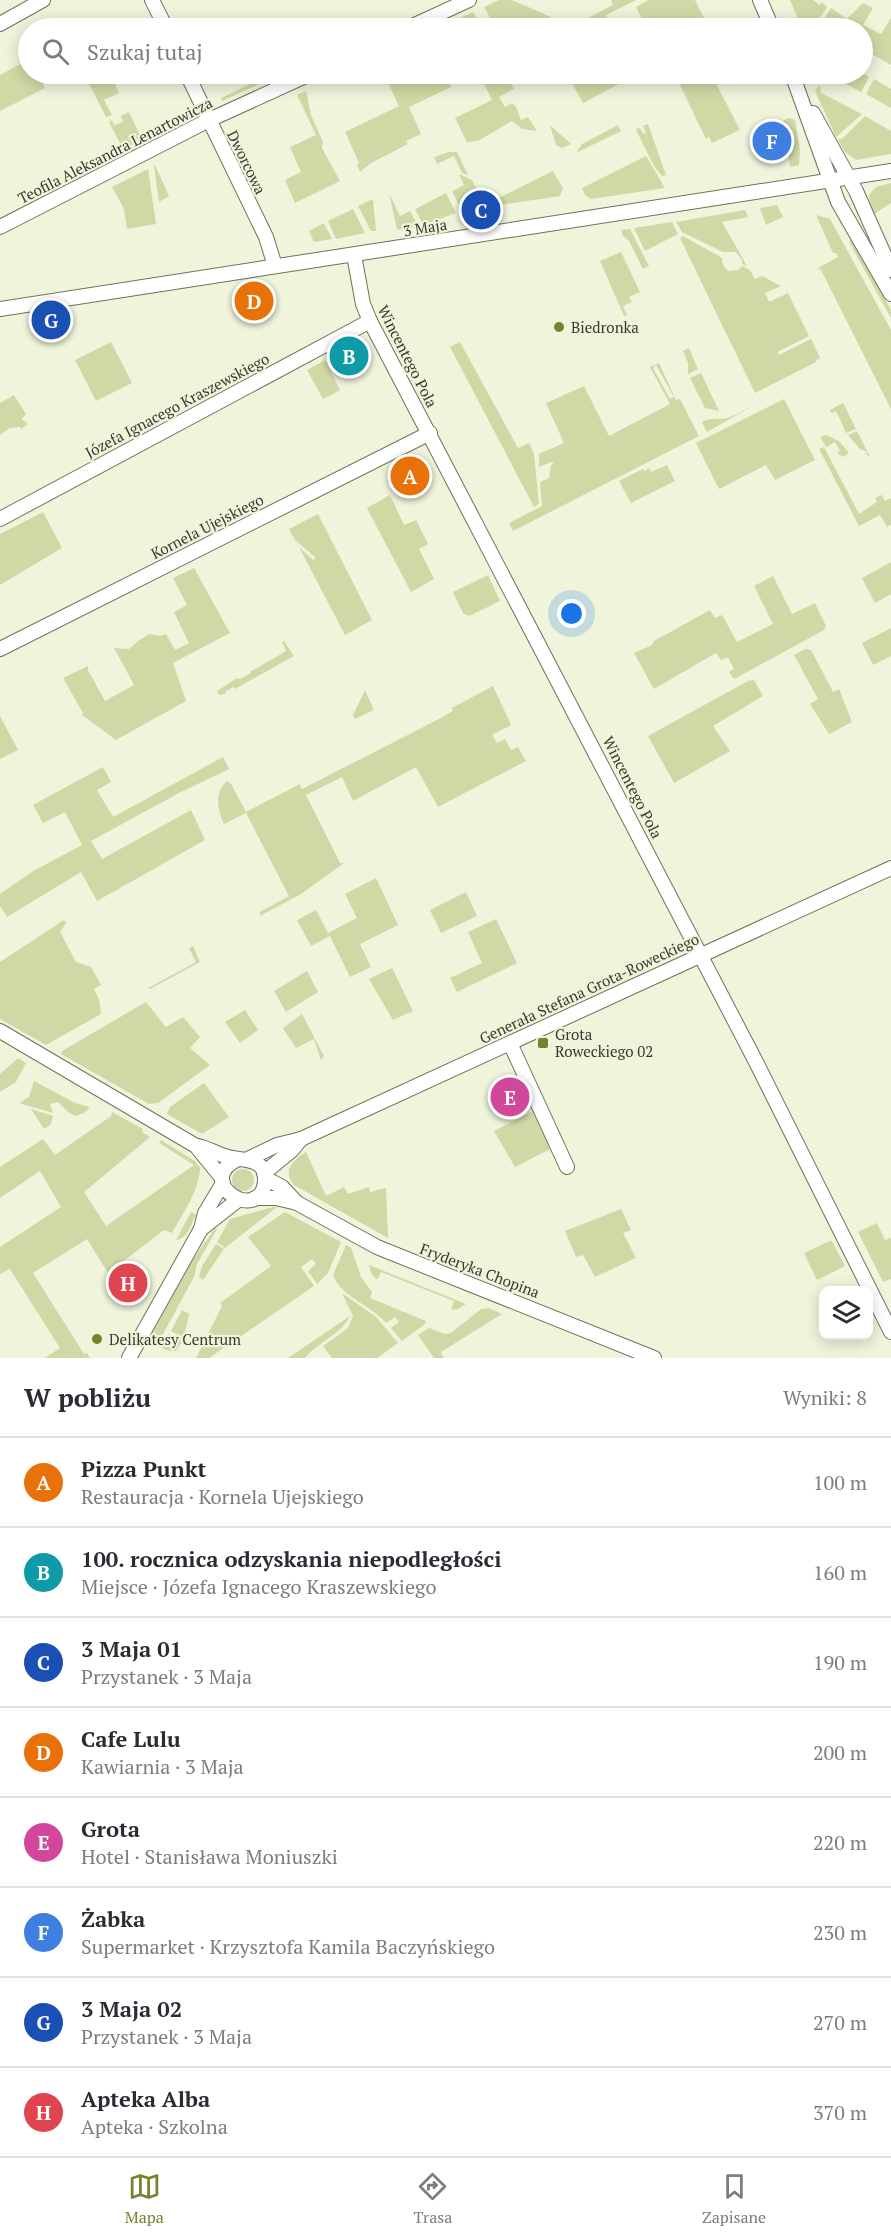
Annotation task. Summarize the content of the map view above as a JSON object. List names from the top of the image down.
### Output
{
  "streets": {
    "street": [
      "Teofila Aleksandra Lenartowicza",
      "Dworcowa",
      "3 Maja",
      "Wincentego Pola",
      "Józefa Ignacego Kraszewskiego",
      "Kornela Ujejskiego",
      "Generała Stefana Grota-Roweckiego",
      "Fryderyka Chopina"
    ]
  },
  "crossings": [
    ["Teofila Aleksandra Lenartowicza", "Dworcowa"],
    ["Dworcowa", "3 Maja"],
    ["3 Maja", "Wincentego Pola"],
    ["Wincentego Pola", "Józefa Ignacego Kraszewskiego"],
    ["Wincentego Pola", "Kornela Ujejskiego"],
    ["Wincentego Pola", "Generała Stefana Grota-Roweckiego"]
  ],
  "places": {
    "other": ["Biedronka", "Delikatesy Centrum"],
    "transit": ["Grota Roweckiego 02"]
  },
  "page": {
    "search": "Szukaj tutaj",
    "pins": [
      "F",
      "C",
      "D",
      "G",
      "B",
      "A",
      "E",
      "H"
    ],
    "heading": ["W pobliżu", "Wyniki: 8"],
    "list": [
      {
        "mark": "A",
        "name": "Pizza Punkt",
        "note": "Restauracja · Kornela Ujejskiego",
        "value": "100 m"
      },
      {
        "mark": "B",
        "name": "100. rocznica odzyskania niepodległości",
        "note": "Miejsce · Józefa Ignacego Kraszewskiego",
        "value": "160 m"
      },
      {
        "mark": "C",
        "name": "3 Maja 01",
        "note": "Przystanek · 3 Maja",
        "value": "190 m"
      },
      {
        "mark": "D",
        "name": "Cafe Lulu",
        "note": "Kawiarnia · 3 Maja",
        "value": "200 m"
      },
      {
        "mark": "E",
        "name": "Grota",
        "note": "Hotel · Stanisława Moniuszki",
        "value": "220 m"
      },
      {
        "mark": "F",
        "name": "Żabka",
        "note": "Supermarket · Krzysztofa Kamila Baczyńskiego",
        "value": "230 m"
      },
      {
        "mark": "G",
        "name": "3 Maja 02",
        "note": "Przystanek · 3 Maja",
        "value": "270 m"
      },
      {
        "mark": "H",
        "name": "Apteka Alba",
        "note": "Apteka · Szkolna",
        "value": "370 m"
      }
    ],
    "nav": ["Mapa", "Trasa", "Zapisane"]
  }
}
